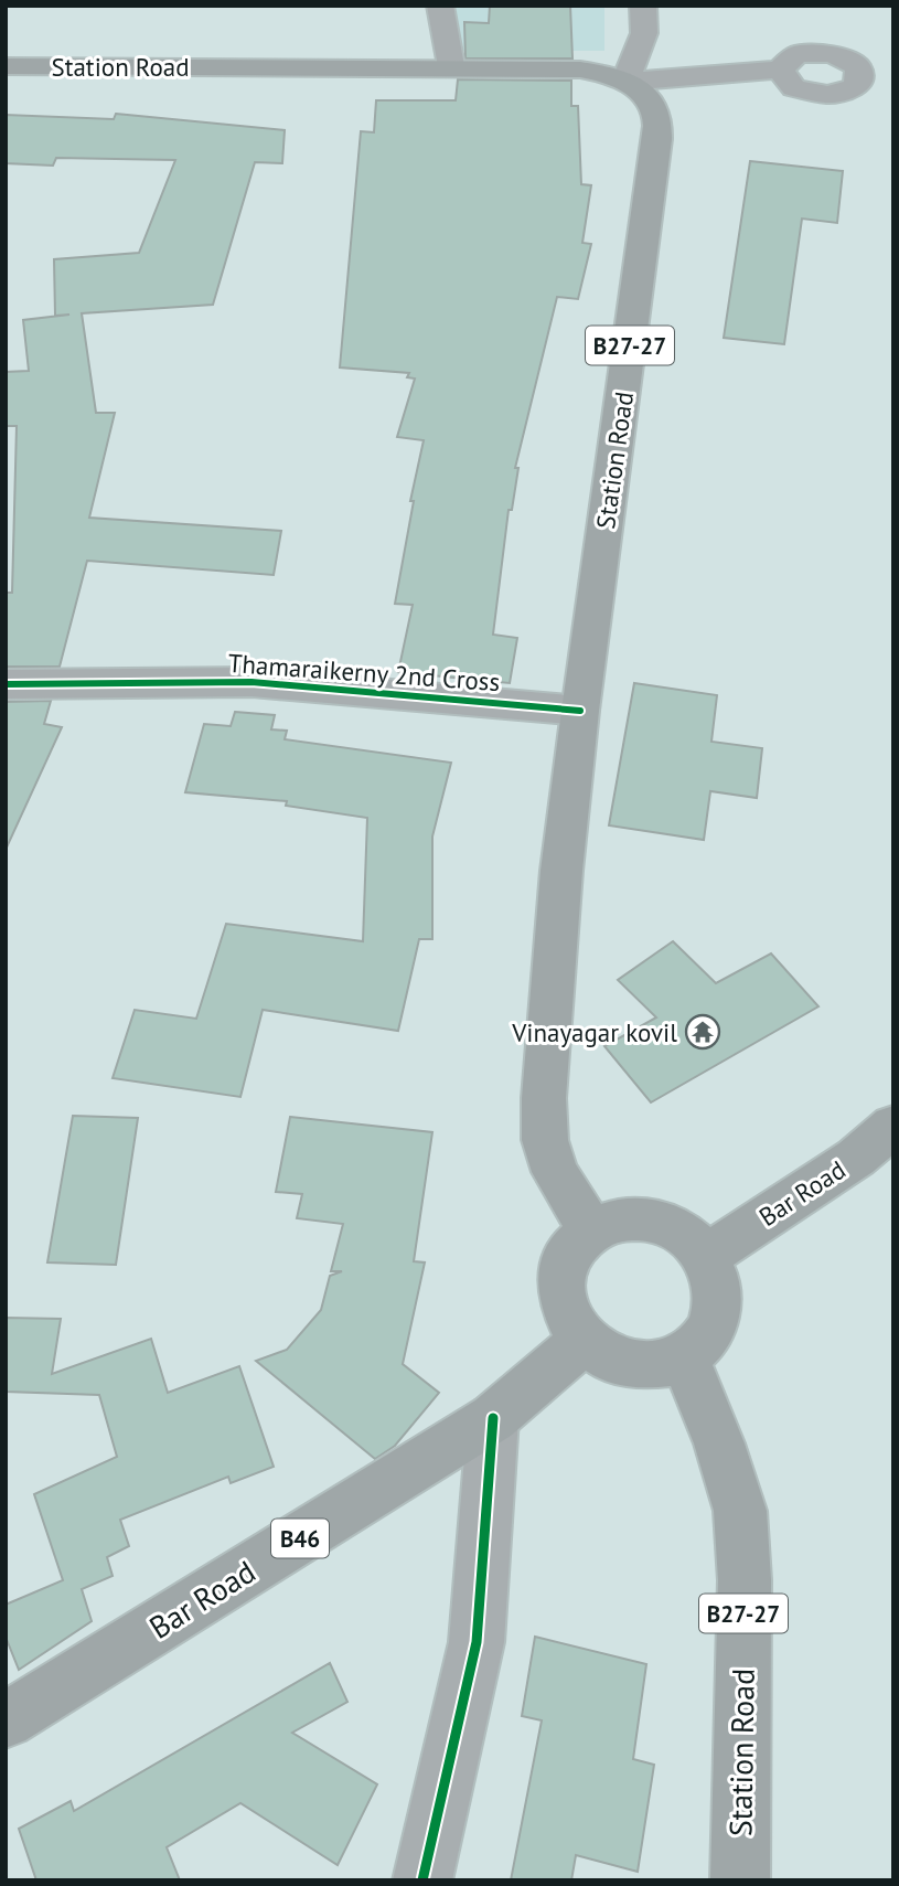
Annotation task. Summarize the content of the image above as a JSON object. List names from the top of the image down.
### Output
{
  "streets": {
    "main road": [
      "Station Road",
      "B27-27",
      "Bar Road",
      "B46"
    ],
    "street": ["Thamaraikerny 2nd Cross"]
  },
  "crossings": [
    ["Station Road", "Thamaraikerny 2nd Cross"],
    ["Station Road", "Bar Road"]
  ],
  "places": {
    "temple": ["Vinayagar kovil"]
  }
}
